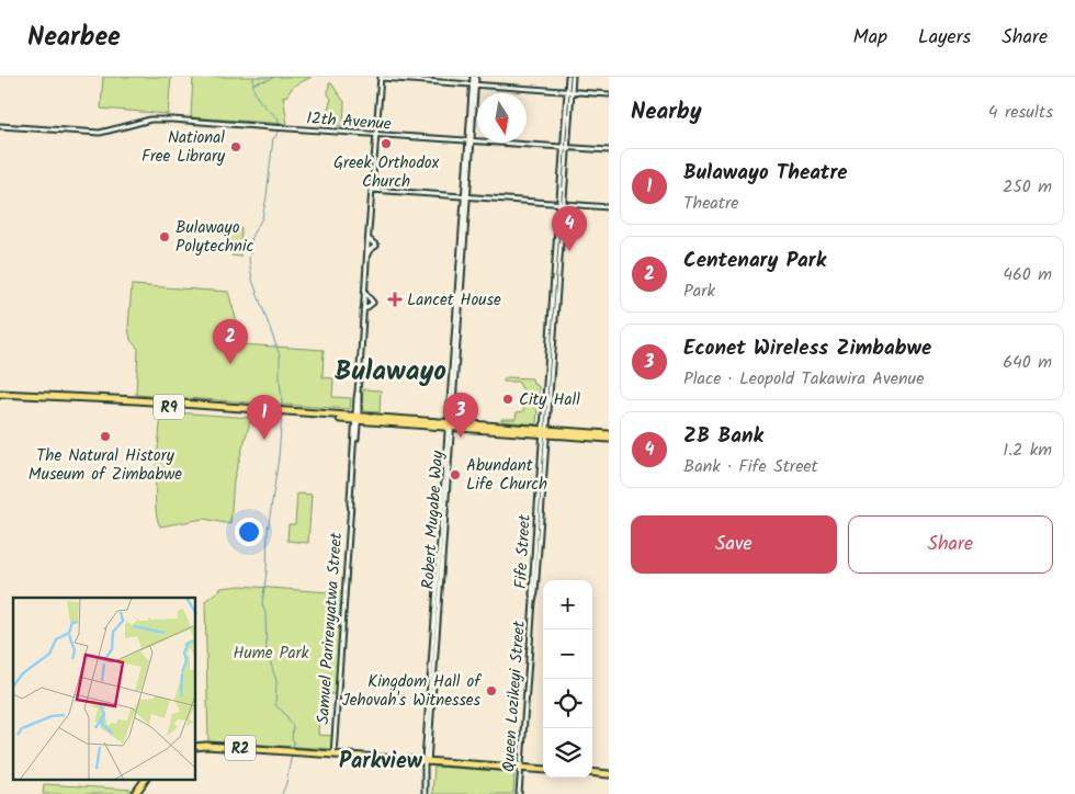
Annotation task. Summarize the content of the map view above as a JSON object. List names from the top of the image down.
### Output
{
  "streets": {
    "highway": ["R9", "R2"],
    "street": [
      "12th Avenue",
      "Robert Mugabe Way",
      "Fife Street",
      "Samuel Parirenyatwa Street",
      "Queen Lozikeyi Street"
    ]
  },
  "crossings": [
    ["12th Avenue", "Robert Mugabe Way"],
    ["12th Avenue", "Fife Street"],
    ["12th Avenue", "Samuel Parirenyatwa Street"],
    ["R9", "Robert Mugabe Way"],
    ["R9", "Fife Street"],
    ["R9", "Samuel Parirenyatwa Street"],
    ["Robert Mugabe Way", "R2"],
    ["Fife Street", "Queen Lozikeyi Street"],
    ["Samuel Parirenyatwa Street", "R2"],
    ["Queen Lozikeyi Street", "R2"]
  ],
  "districts": ["Bulawayo", "Parkview"],
  "parks": ["Hume Park"],
  "places": {
    "other": [
      "Greek Orthodox Church",
      "National Free Library",
      "Bulawayo Polytechnic",
      "City Hall",
      "The Natural History Museum of Zimbabwe",
      "Abundant Life Church",
      "Kingdom Hall of Jehovah's Witnesses"
    ],
    "health": ["Lancet House"]
  },
  "north": "bottom",
  "page": {
    "header": "Nearbee",
    "nav": ["Map", "Layers", "Share"],
    "heading": ["Nearby", "4 results"],
    "list": [
      {
        "mark": "1",
        "name": "Bulawayo Theatre",
        "note": "Theatre",
        "value": "250 m"
      },
      {
        "mark": "2",
        "name": "Centenary Park",
        "note": "Park",
        "value": "460 m"
      },
      {
        "mark": "3",
        "name": "Econet Wireless Zimbabwe",
        "note": "Place · Leopold Takawira Avenue",
        "value": "640 m"
      },
      {
        "mark": "4",
        "name": "ZB Bank",
        "note": "Bank · Fife Street",
        "value": "1.2 km"
      }
    ],
    "pins": [
      "4",
      "2",
      "3",
      "1"
    ],
    "buttons": ["Save", "Share"],
    "map_buttons": ["+", "−"]
  }
}
